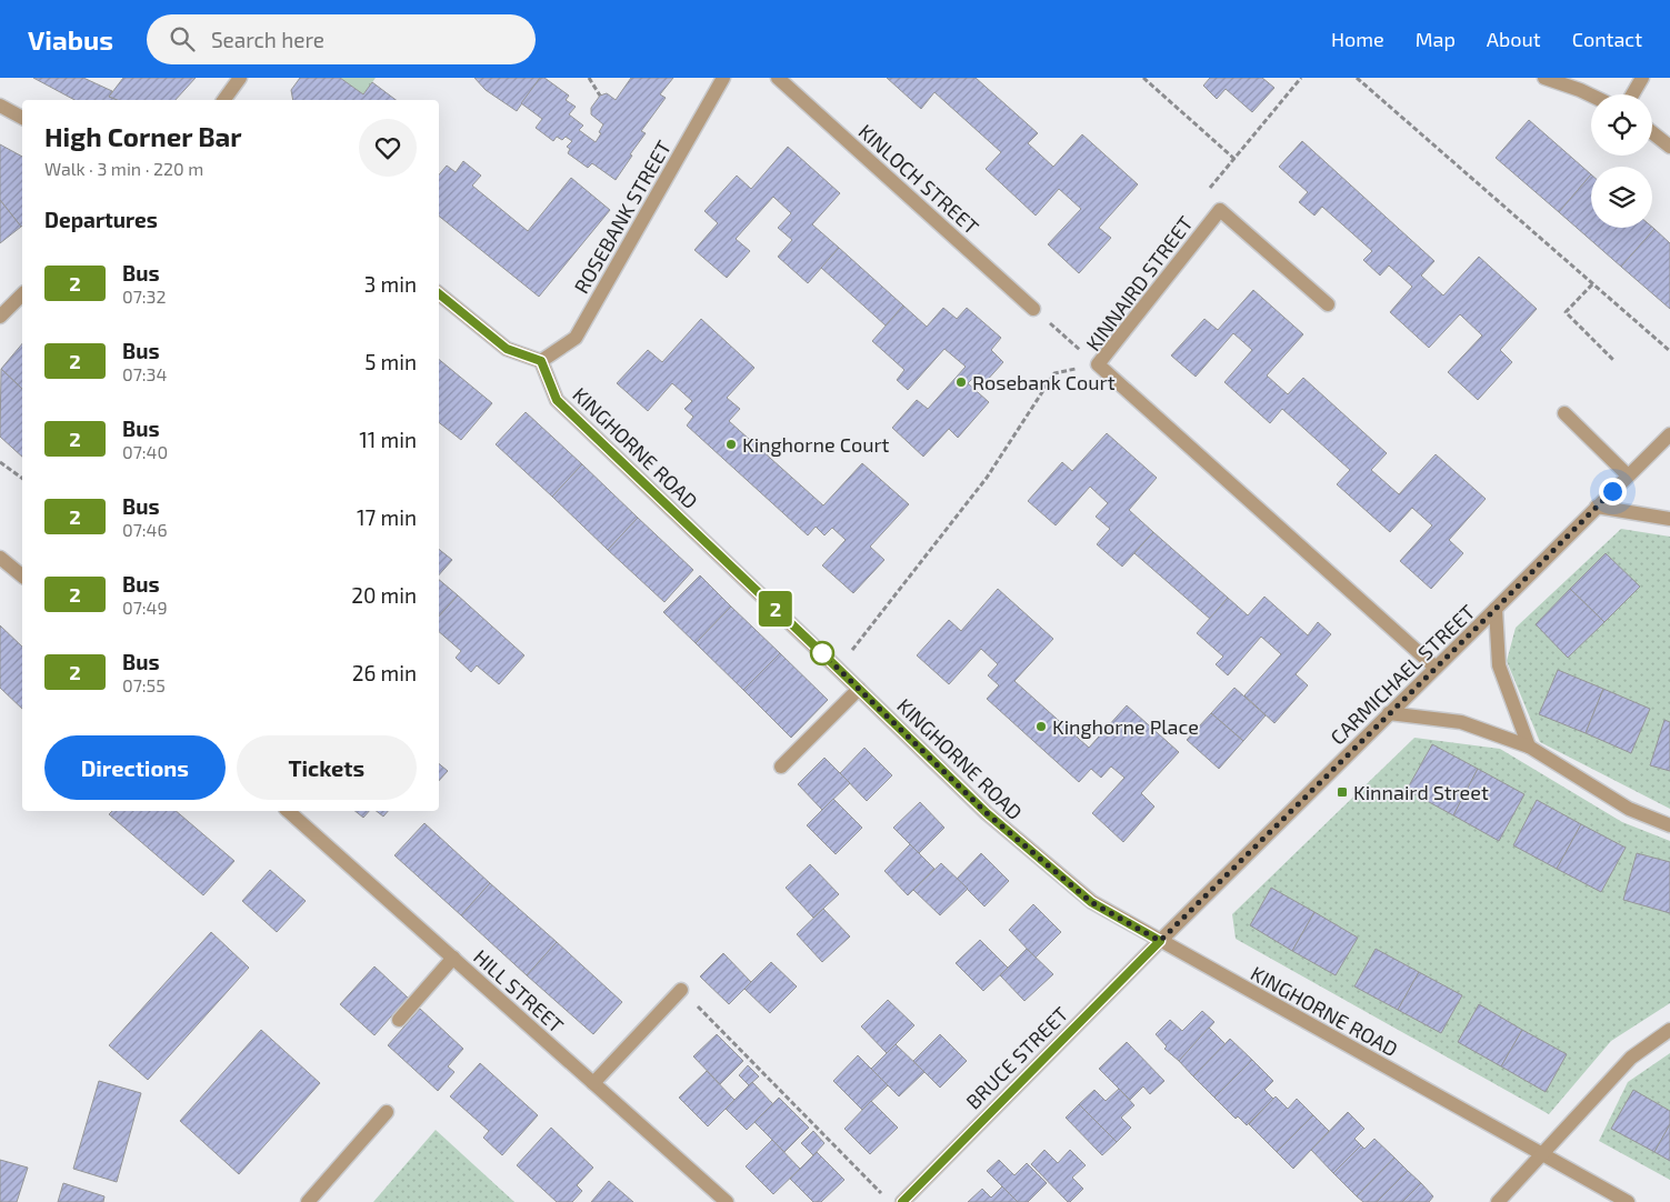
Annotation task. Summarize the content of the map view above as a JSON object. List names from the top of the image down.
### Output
{
  "streets": {
    "street": [
      "KINLOCH STREET",
      "ROSEBANK STREET",
      "KINNAIRD STREET",
      "KINGHORNE ROAD",
      "CARMICHAEL STREET",
      "HILL STREET",
      "BRUCE STREET"
    ]
  },
  "crossings": [
    ["ROSEBANK STREET", "KINGHORNE ROAD"],
    ["KINNAIRD STREET", "CARMICHAEL STREET"],
    ["KINGHORNE ROAD", "CARMICHAEL STREET"],
    ["KINGHORNE ROAD", "BRUCE STREET"],
    ["CARMICHAEL STREET", "BRUCE STREET"]
  ],
  "places": {
    "other": ["Rosebank Court", "Kinghorne Court", "Kinghorne Place"],
    "transit": ["Kinnaird Street"]
  },
  "lines": ["bus line 2"],
  "page": {
    "header": "Viabus",
    "search": "Search here",
    "nav": [
      "Home",
      "Map",
      "About",
      "Contact"
    ],
    "on_map": "2",
    "heading": [
      ["High Corner Bar", "Walk · 3 min · 220 m"],
      "Departures"
    ],
    "list": [
      {
        "mark": "2",
        "name": "Bus",
        "note": "07:32",
        "value": "3 min"
      },
      {
        "mark": "2",
        "name": "Bus",
        "note": "07:34",
        "value": "5 min"
      },
      {
        "mark": "2",
        "name": "Bus",
        "note": "07:40",
        "value": "11 min"
      },
      {
        "mark": "2",
        "name": "Bus",
        "note": "07:46",
        "value": "17 min"
      },
      {
        "mark": "2",
        "name": "Bus",
        "note": "07:49",
        "value": "20 min"
      },
      {
        "mark": "2",
        "name": "Bus",
        "note": "07:55",
        "value": "26 min"
      }
    ],
    "buttons": ["Directions", "Tickets"]
  }
}
